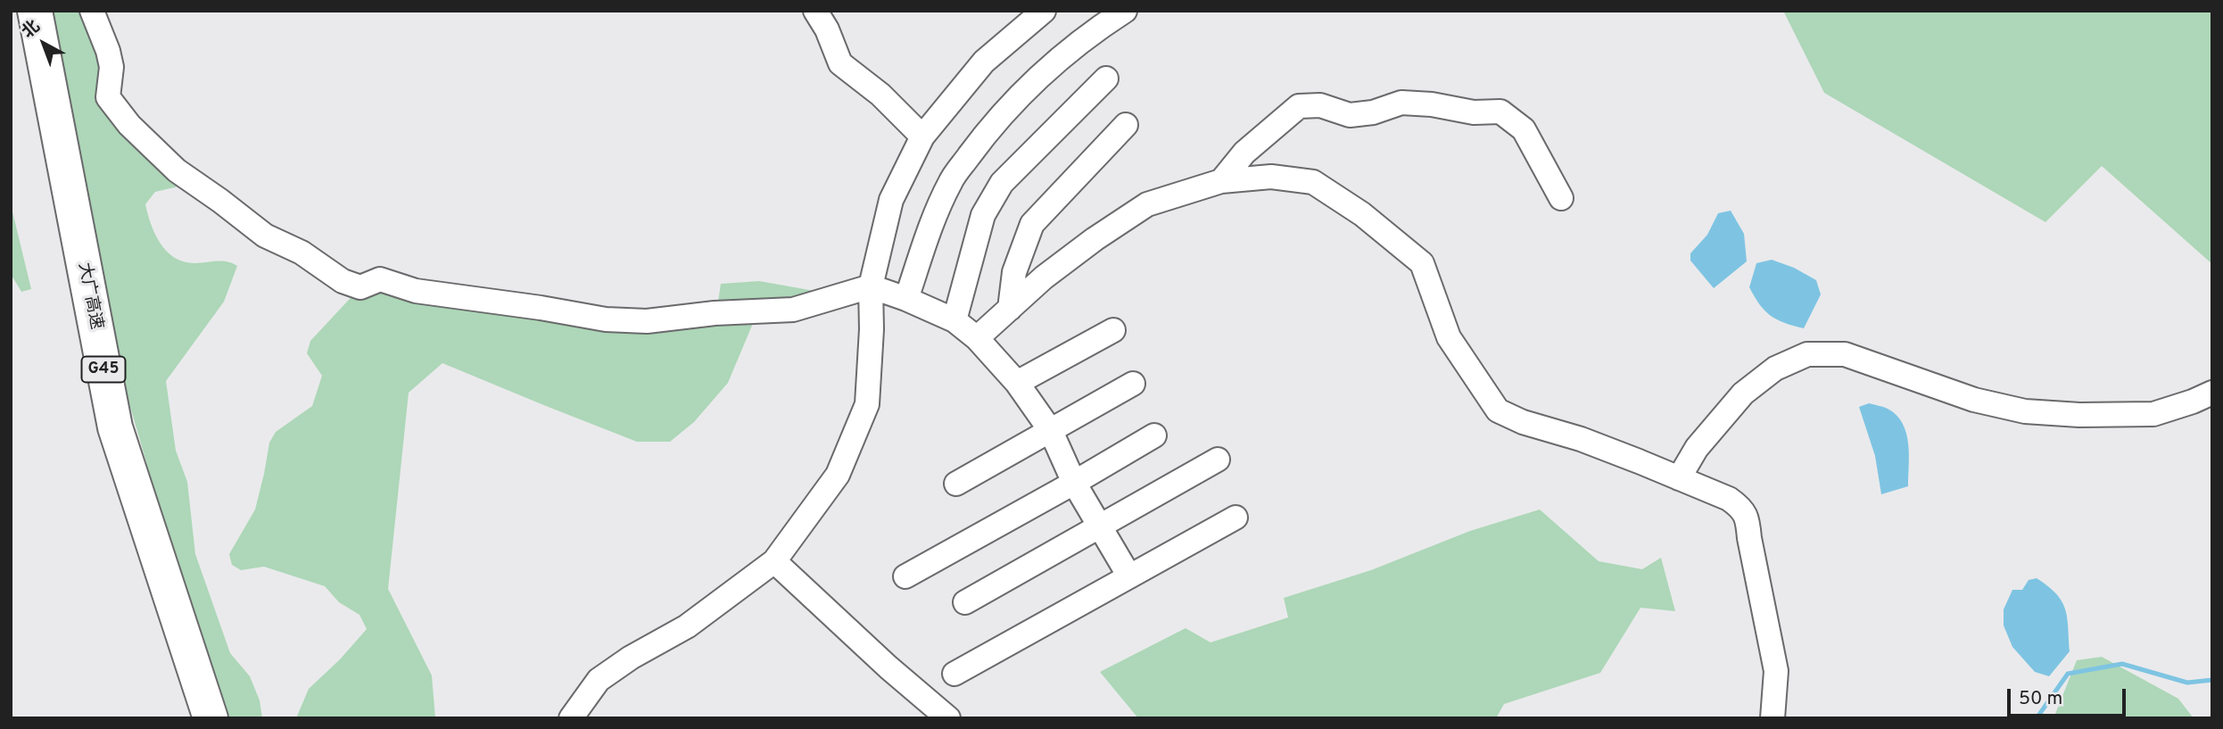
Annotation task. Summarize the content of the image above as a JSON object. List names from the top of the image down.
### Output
{
  "streets": {
    "highway": ["大广高速", "G45"]
  },
  "scale_bar": "50 m",
  "north": "top left"
}
